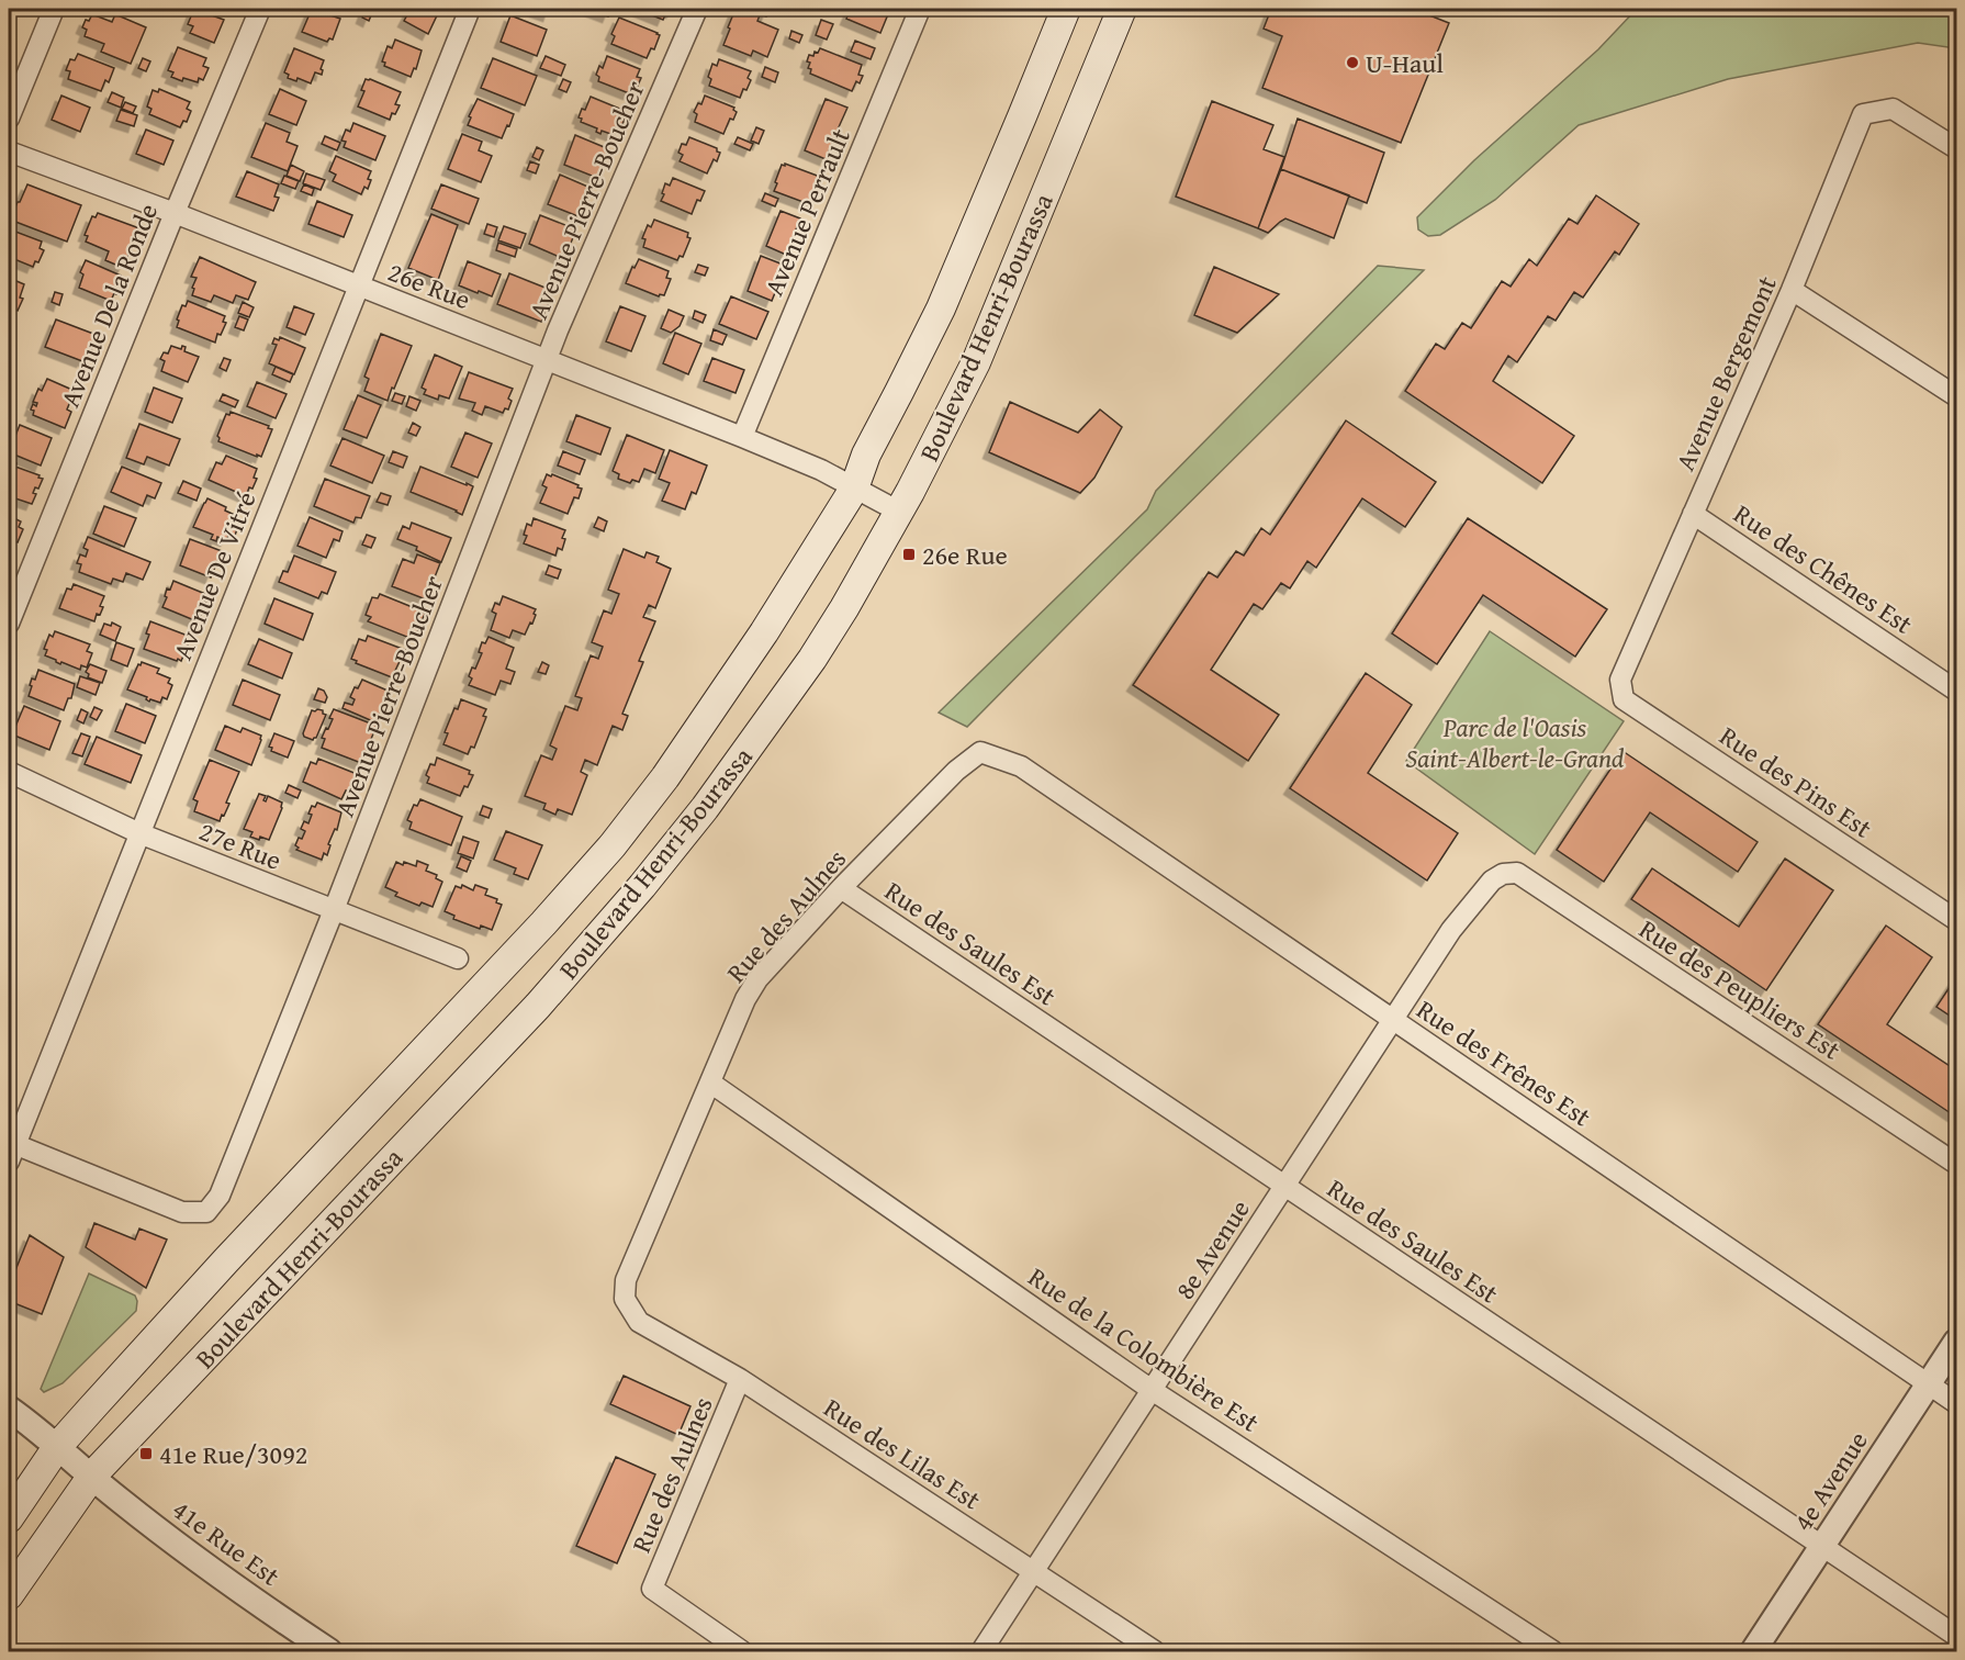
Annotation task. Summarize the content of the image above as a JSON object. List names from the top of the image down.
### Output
{
  "streets": {
    "main road": ["Boulevard Henri-Bourassa"],
    "street": [
      "Avenue Pierre-Boucher",
      "Avenue Perrault",
      "26e Rue",
      "Avenue De la Ronde",
      "Avenue Bergemont",
      "Rue des Chênes Est",
      "Avenue De Vitré",
      "Rue des Pins Est",
      "27e Rue",
      "Rue des Aulnes",
      "Rue des Saules Est",
      "Rue des Peupliers Est",
      "Rue des Frênes Est",
      "8e Avenue",
      "Rue de la Colombière Est",
      "Rue des Lilas Est",
      "4e Avenue",
      "41e Rue Est"
    ]
  },
  "crossings": [
    ["Avenue Pierre-Boucher", "26e Rue"],
    ["Avenue Pierre-Boucher", "Avenue De Vitré"],
    ["Avenue Pierre-Boucher", "27e Rue"],
    ["Avenue Perrault", "26e Rue"],
    ["26e Rue", "Avenue De la Ronde"],
    ["26e Rue", "Boulevard Henri-Bourassa"],
    ["26e Rue", "Avenue De Vitré"],
    ["Boulevard Henri-Bourassa", "41e Rue Est"],
    ["Avenue Bergemont", "Rue des Chênes Est"],
    ["Avenue Bergemont", "Rue des Pins Est"],
    ["Avenue De Vitré", "27e Rue"],
    ["Rue des Aulnes", "Rue des Saules Est"],
    ["Rue des Aulnes", "Rue des Frênes Est"],
    ["Rue des Aulnes", "Rue de la Colombière Est"],
    ["Rue des Aulnes", "Rue des Lilas Est"],
    ["Rue des Saules Est", "8e Avenue"],
    ["Rue des Saules Est", "4e Avenue"],
    ["Rue des Peupliers Est", "8e Avenue"],
    ["Rue des Frênes Est", "8e Avenue"],
    ["Rue des Frênes Est", "4e Avenue"],
    ["8e Avenue", "Rue de la Colombière Est"],
    ["8e Avenue", "Rue des Lilas Est"]
  ],
  "parks": ["Parc de l'Oasis Saint-Albert-le-Grand"],
  "places": {
    "other": ["U-Haul"],
    "transit": ["26e Rue", "41e Rue/3092"]
  }
}
